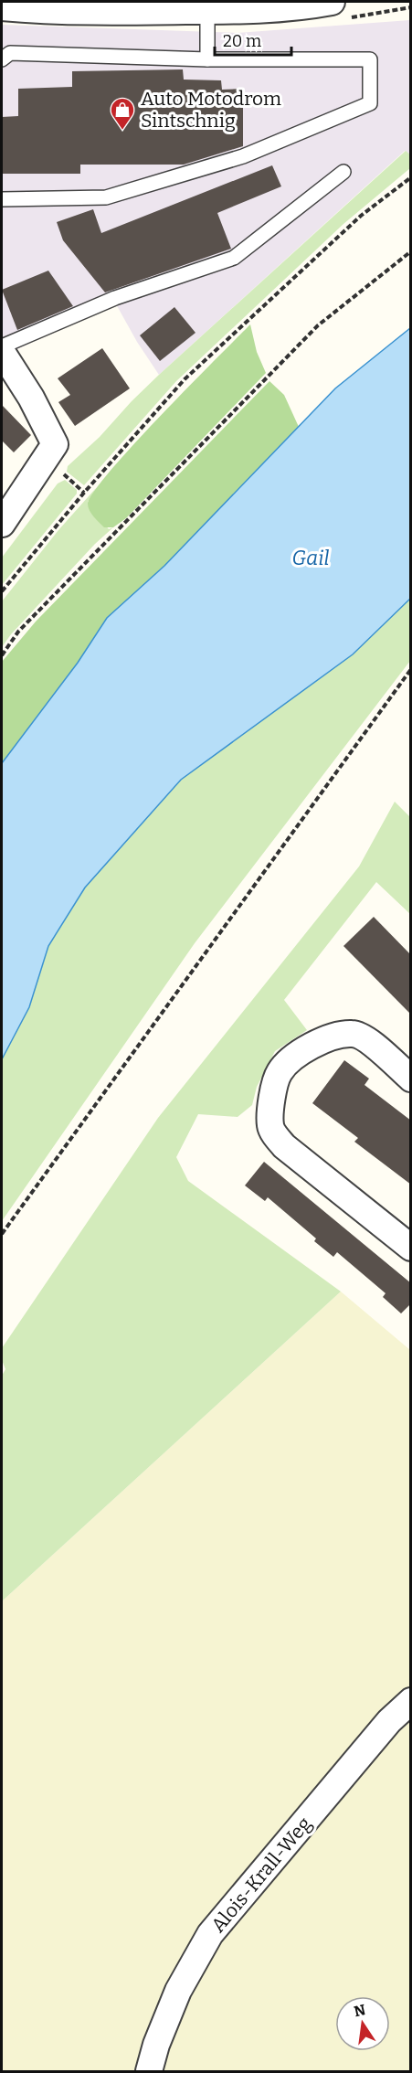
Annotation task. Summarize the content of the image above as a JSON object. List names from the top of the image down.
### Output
{
  "streets": {
    "street": ["Alois-Krall-Weg"]
  },
  "water": ["Gail"],
  "places": {
    "shop": ["Auto Motodrom Sintschnig"]
  },
  "scale_bar": "20 m",
  "north": "top"
}
